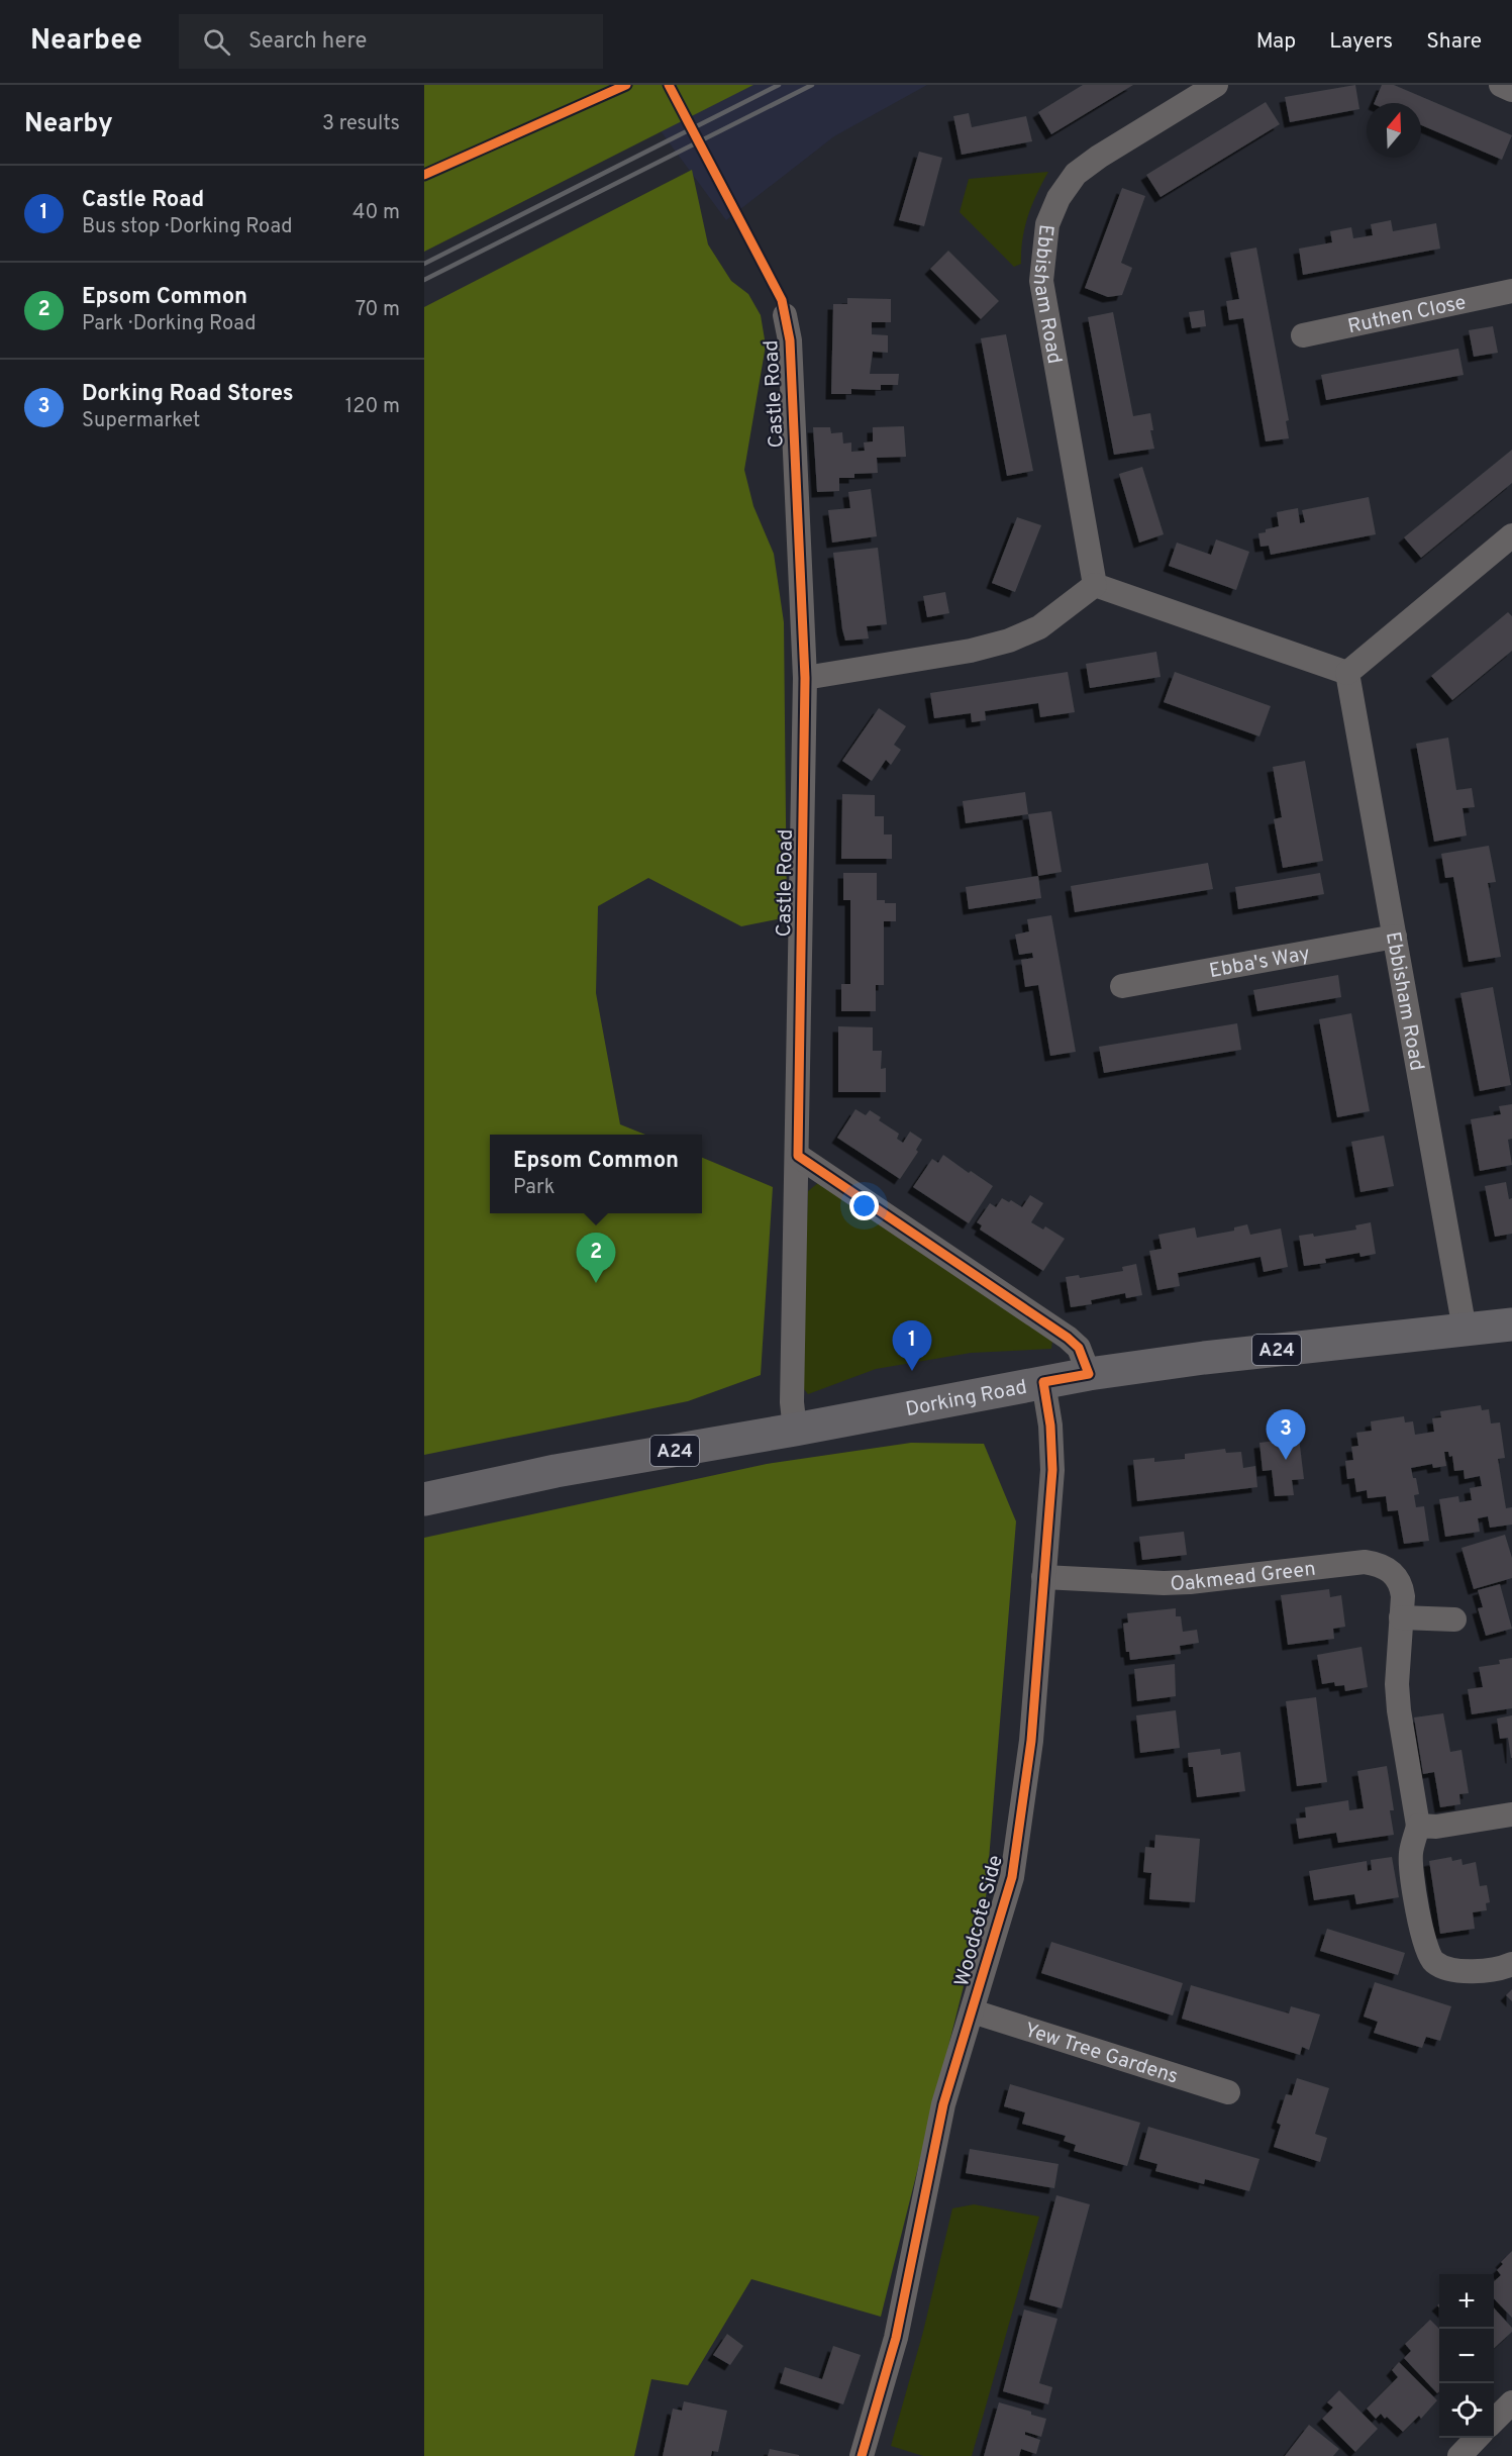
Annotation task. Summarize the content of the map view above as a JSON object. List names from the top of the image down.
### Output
{
  "streets": {
    "highway": ["A24", "Dorking Road"],
    "street": [
      "Ebbisham Road",
      "Ruthen Close",
      "Castle Road",
      "Ebba's Way",
      "Oakmead Green",
      "Woodcote Side",
      "Yew Tree Gardens"
    ]
  },
  "crossings": [
    ["Ebbisham Road", "Ebba's Way"],
    ["Ebbisham Road", "Dorking Road"],
    ["Castle Road", "Dorking Road"],
    ["Dorking Road", "Woodcote Side"],
    ["Oakmead Green", "Woodcote Side"],
    ["Woodcote Side", "Yew Tree Gardens"]
  ],
  "north": "top",
  "page": {
    "header": "Nearbee",
    "search": "Search here",
    "nav": ["Map", "Layers", "Share"],
    "heading": ["Nearby", "3 results"],
    "list": [
      {
        "mark": "1",
        "name": "Castle Road",
        "note": "Bus stop · Dorking Road",
        "value": "40 m"
      },
      {
        "mark": "2",
        "name": "Epsom Common",
        "note": "Park · Dorking Road",
        "value": "70 m"
      },
      {
        "mark": "3",
        "name": "Dorking Road Stores",
        "note": "Supermarket",
        "value": "120 m"
      }
    ],
    "popup": ["Epsom Common", "Park"],
    "pins": ["2", "1", "3"],
    "map_buttons": ["+", "−"]
  }
}
